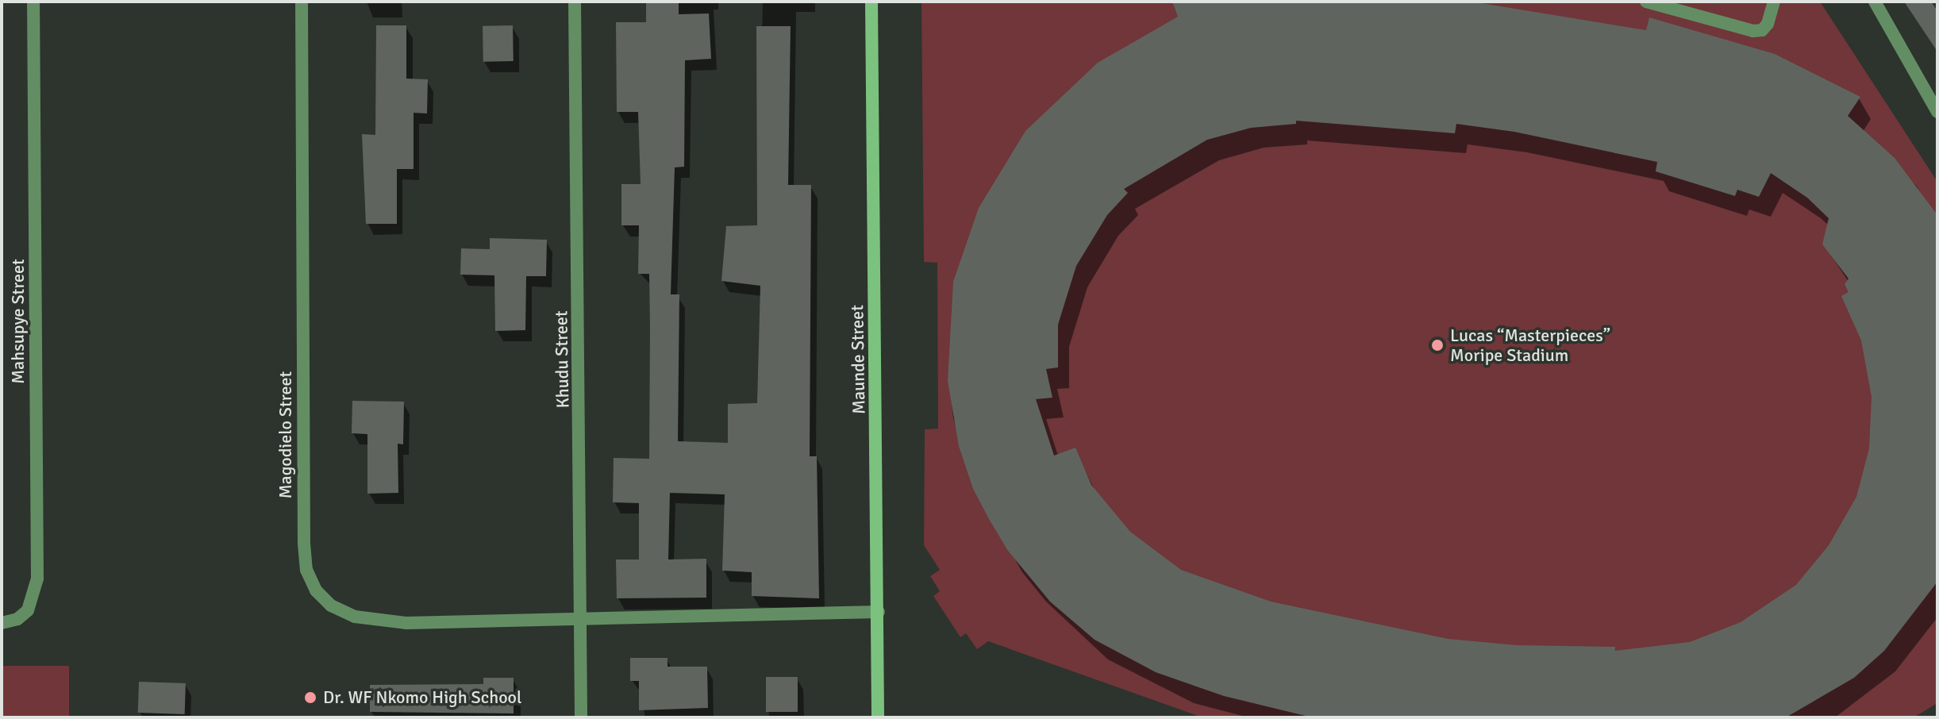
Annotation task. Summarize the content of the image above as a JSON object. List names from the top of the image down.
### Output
{
  "streets": {
    "street": [
      "Mahsupye Street",
      "Khudu Street",
      "Maunde Street",
      "Magodielo Street"
    ]
  },
  "crossings": [
    ["Khudu Street", "Magodielo Street"],
    ["Maunde Street", "Magodielo Street"]
  ],
  "places": ["Lucas “Masterpieces” Moripe Stadium", "Dr. WF Nkomo High School"]
}
